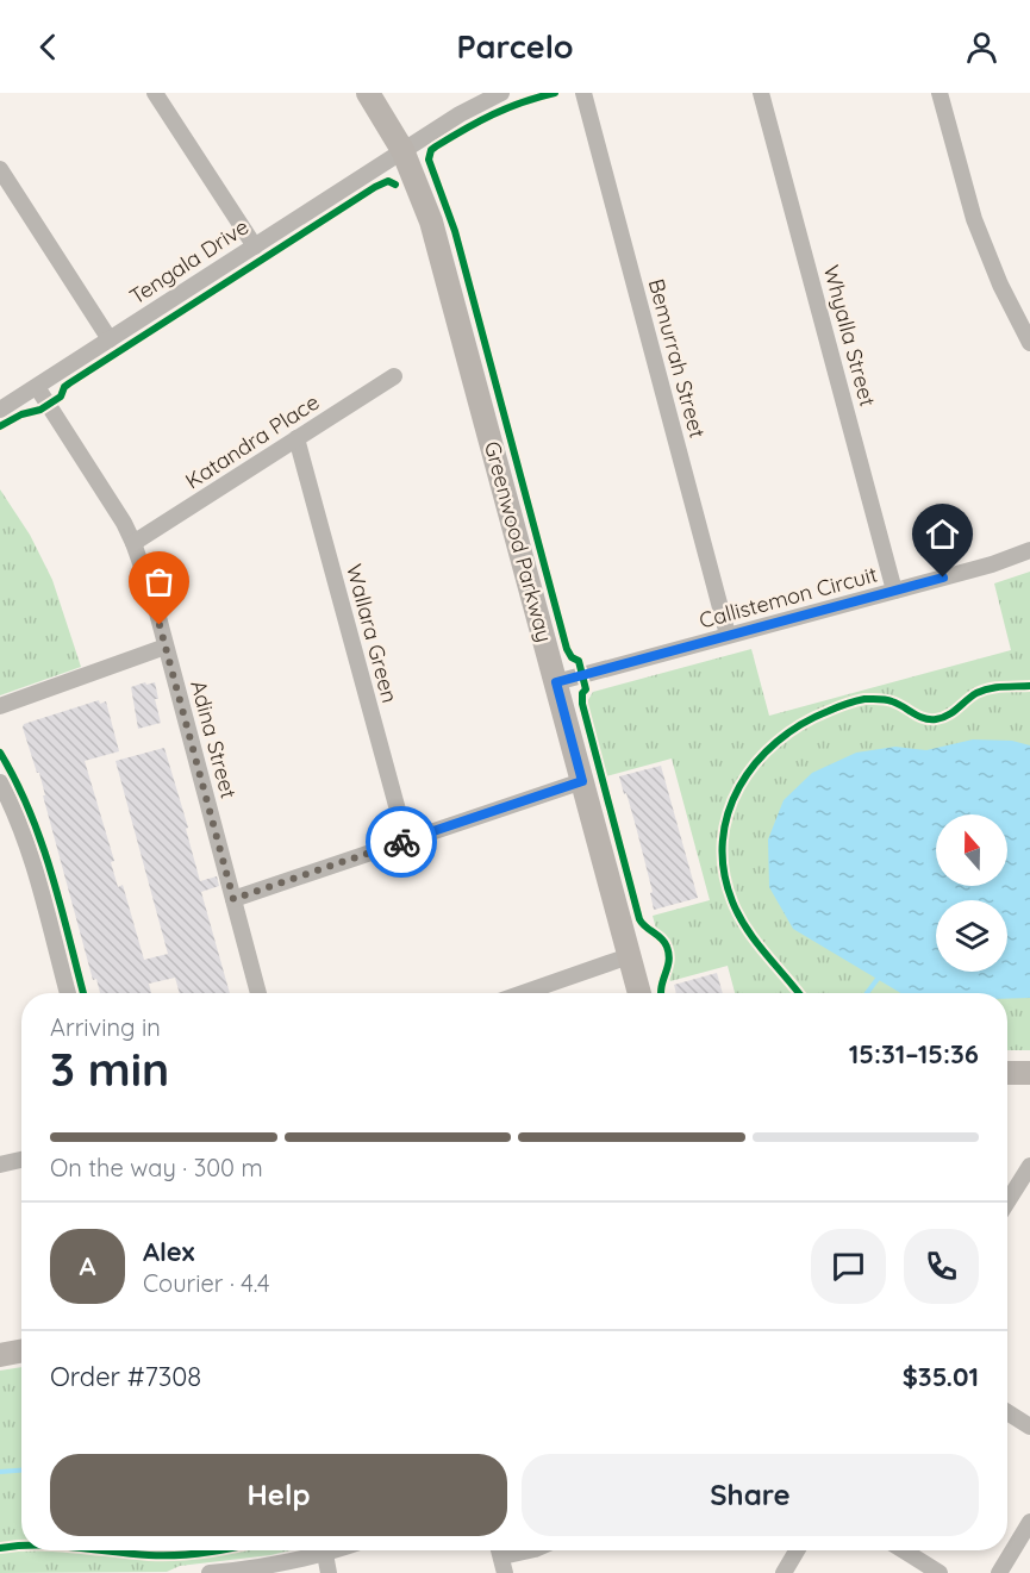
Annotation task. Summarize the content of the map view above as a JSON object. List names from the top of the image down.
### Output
{
  "streets": {
    "street": [
      "Tengala Drive",
      "Whyalla Street",
      "Bemurrah Street",
      "Katandra Place",
      "Greenwood Parkway",
      "Callistemon Circuit",
      "Wallara Green",
      "Adina Street"
    ]
  },
  "crossings": [
    ["Tengala Drive", "Greenwood Parkway"],
    ["Tengala Drive", "Adina Street"],
    ["Whyalla Street", "Callistemon Circuit"],
    ["Bemurrah Street", "Callistemon Circuit"],
    ["Katandra Place", "Wallara Green"],
    ["Katandra Place", "Adina Street"],
    ["Greenwood Parkway", "Callistemon Circuit"]
  ],
  "north": "top",
  "page": {
    "header": "Parcelo",
    "heading": ["3 min", "Arriving in", "15:31–15:36"],
    "panel": [
      "Alex",
      "Courier · 4.4",
      "Order #7308",
      "$35.01"
    ],
    "bar": "On the way · 300 m",
    "round": "A",
    "buttons": ["Help", "Share"]
  }
}
